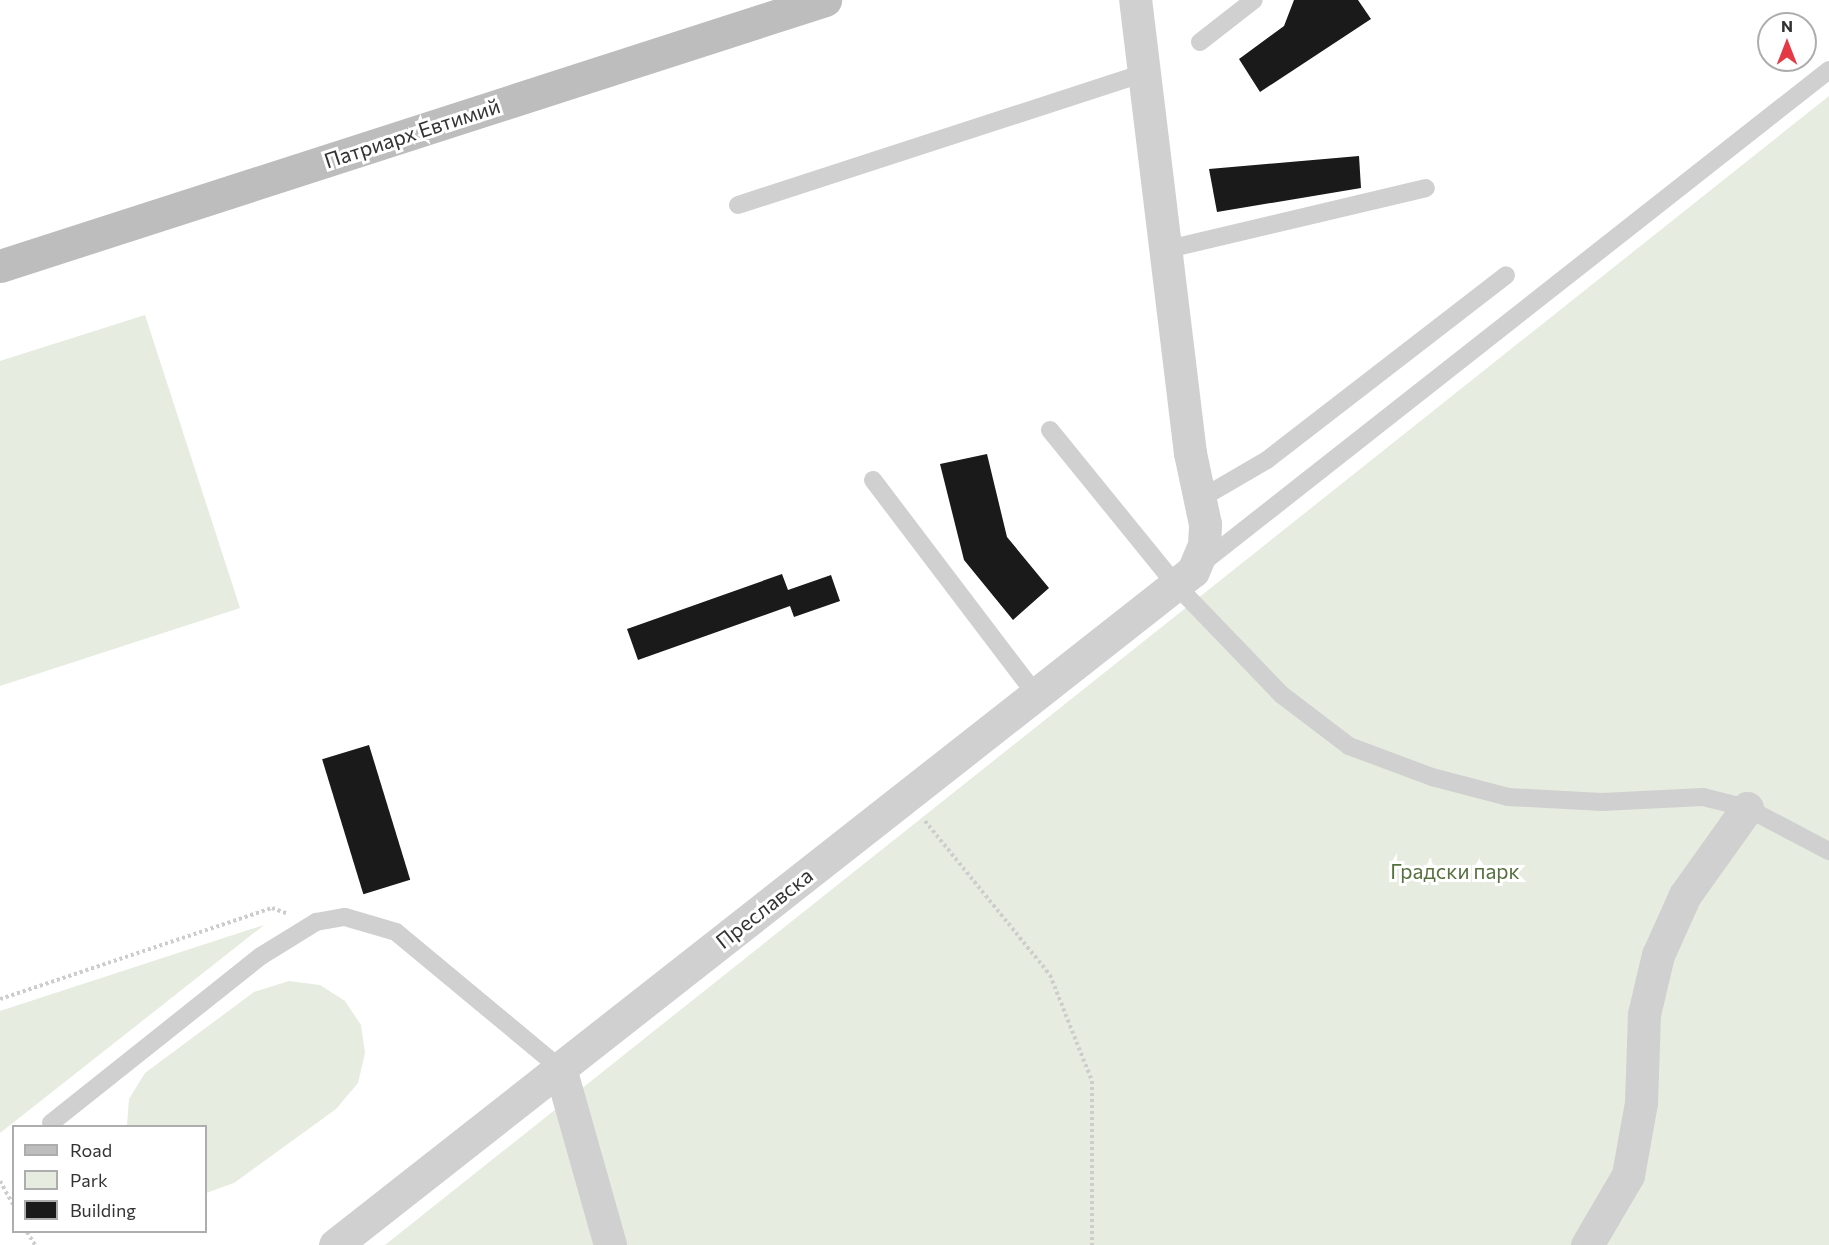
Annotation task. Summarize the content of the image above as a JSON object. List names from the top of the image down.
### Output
{
  "streets": {
    "main road": ["Патриарх Евтимий"],
    "street": ["Преславска"]
  },
  "parks": ["Градски парк"],
  "legend": ["Road", "Park", "Building"],
  "north": "top"
}
